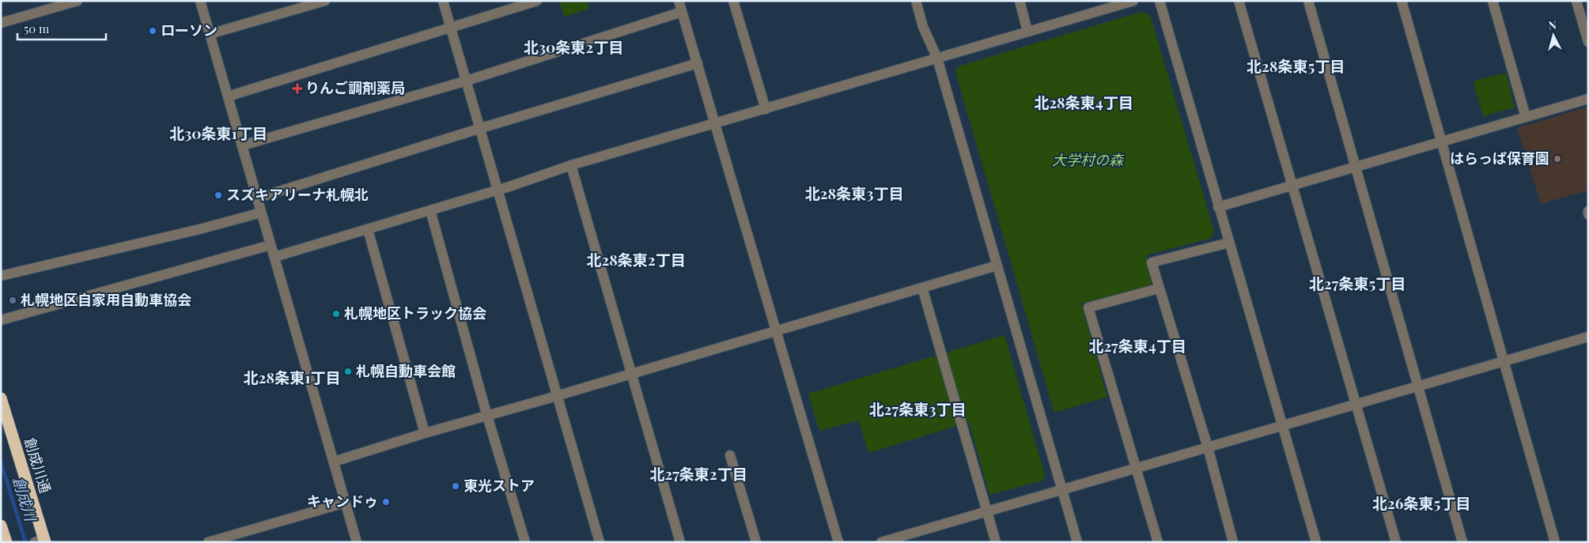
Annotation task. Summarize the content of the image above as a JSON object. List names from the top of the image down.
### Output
{
  "streets": {
    "highway": ["創成川通"]
  },
  "districts": [
    "北30条東2丁目",
    "北28条東5丁目",
    "北28条東4丁目",
    "北30条東1丁目",
    "北28条東3丁目",
    "北28条東2丁目",
    "北27条東5丁目",
    "北27条東4丁目",
    "北28条東1丁目",
    "北27条東3丁目",
    "北27条東2丁目",
    "北26条東5丁目"
  ],
  "water": ["創成川"],
  "parks": ["大学村の森"],
  "places": {
    "other": [
      "ローソン",
      "はらっぱ保育園",
      "スズキアリーナ札幌北",
      "札幌地区自家用自動車協会",
      "札幌地区トラック協会",
      "札幌自動車会館",
      "東光ストア",
      "キャンドゥ"
    ],
    "health": ["りんご調剤薬局"]
  },
  "scale_bar": "50 m",
  "north": "top"
}
